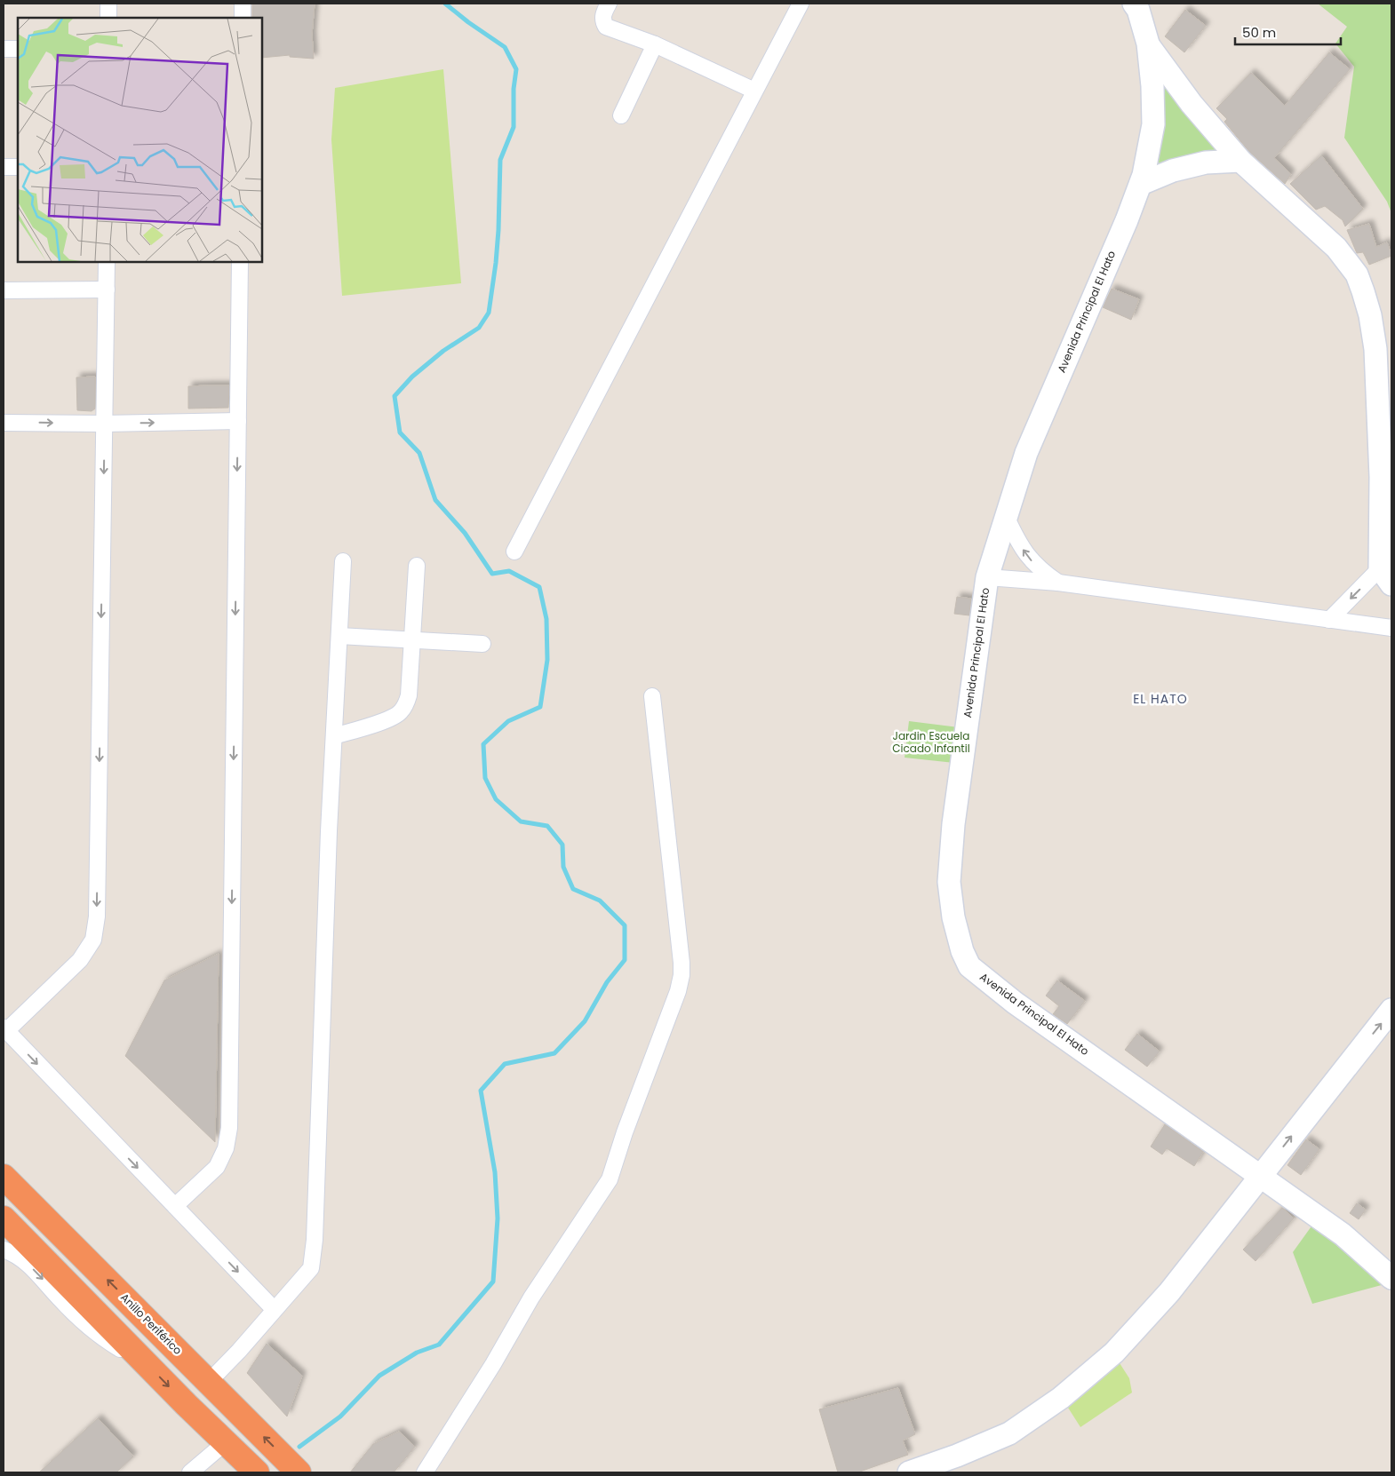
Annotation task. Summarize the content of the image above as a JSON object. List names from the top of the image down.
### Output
{
  "streets": {
    "highway": ["Anillo Periférico"],
    "street": ["Avenida Principal El Hato"]
  },
  "districts": ["EL HATO"],
  "parks": ["Jardin Escuela Cicado Infantil"],
  "scale_bar": "50 m"
}
